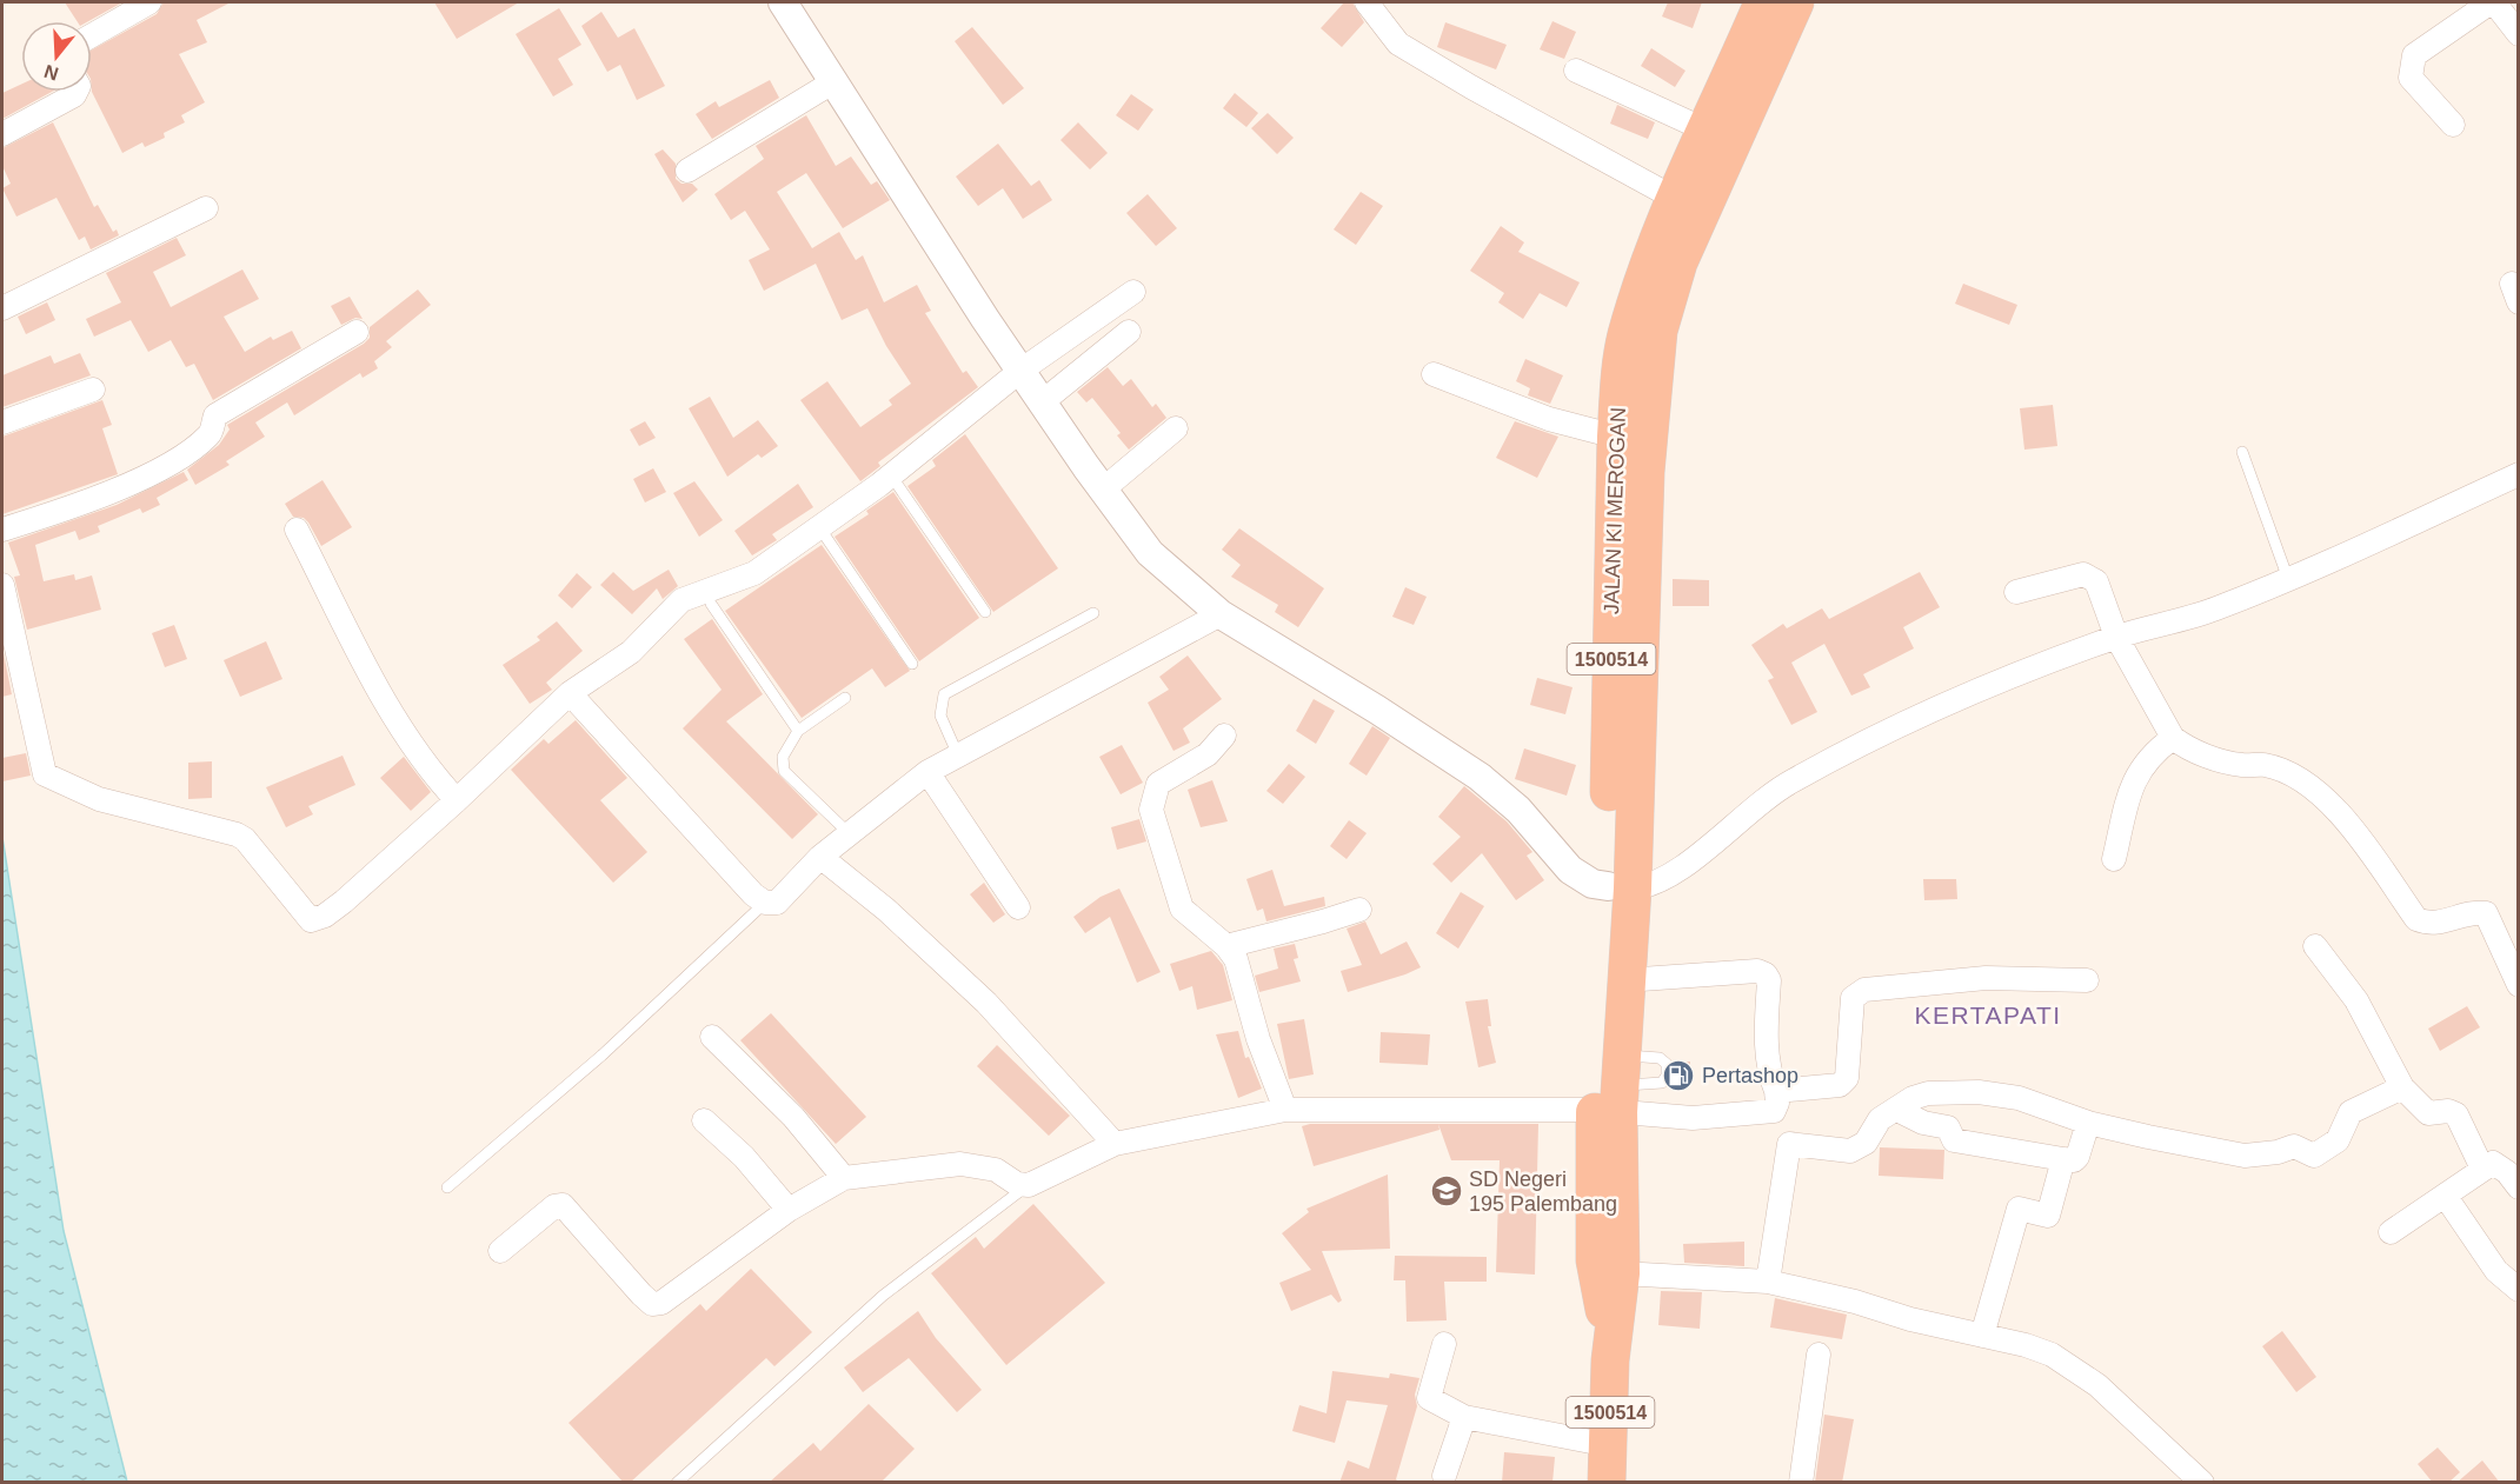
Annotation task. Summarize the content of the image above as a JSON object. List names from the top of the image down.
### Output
{
  "streets": {
    "highway": ["JALAN KI MEROGAN", "1500514"]
  },
  "districts": ["KERTAPATI"],
  "places": {
    "fuel station": ["Pertashop"],
    "school or university": ["SD Negeri 195 Palembang"]
  },
  "north": "bottom"
}
